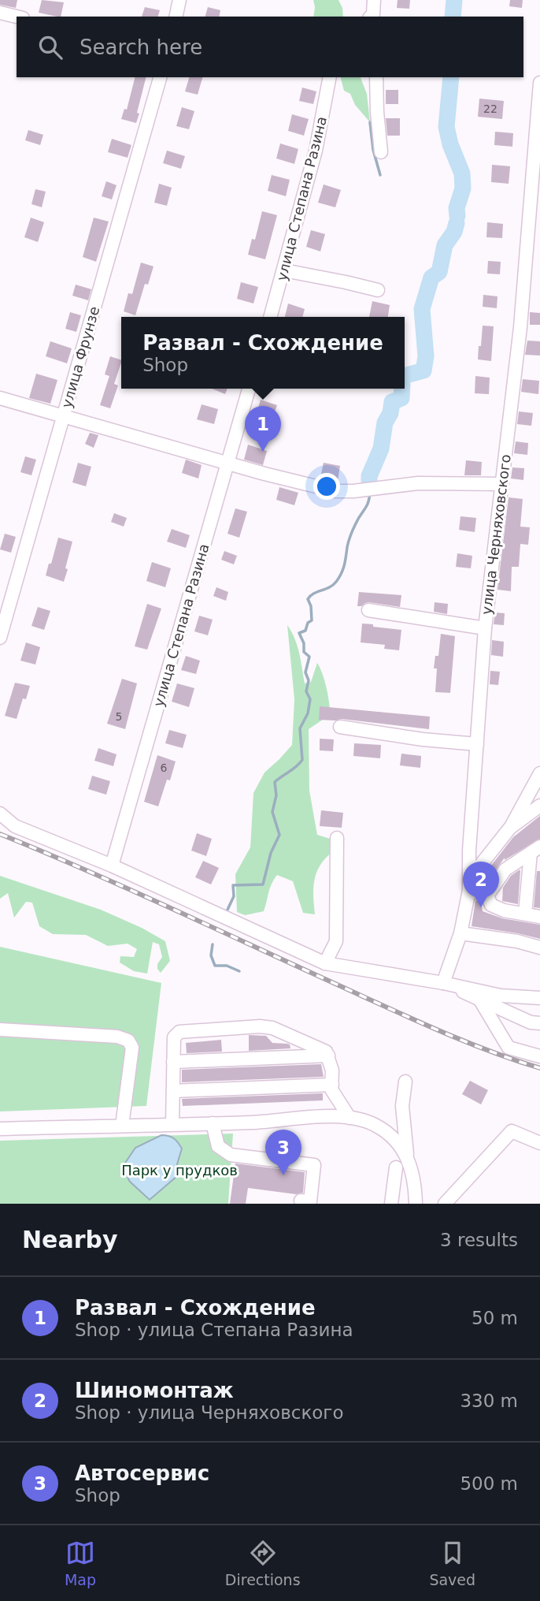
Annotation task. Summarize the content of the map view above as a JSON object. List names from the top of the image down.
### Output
{
  "streets": {
    "street": ["улица Степана Разина", "улица Фрунзе", "улица Черняховского"]
  },
  "parks": ["Парк у прудков"],
  "house_numbers": ["22", "5", "6"],
  "page": {
    "search": "Search here",
    "popup": ["Развал - Схождение", "Shop"],
    "pins": ["1", "2", "3"],
    "heading": ["Nearby", "3 results"],
    "list": [
      {
        "mark": "1",
        "name": "Развал - Схождение",
        "note": "Shop · улица Степана Разина",
        "value": "50 m"
      },
      {
        "mark": "2",
        "name": "Шиномонтаж",
        "note": "Shop · улица Черняховского",
        "value": "330 m"
      },
      {
        "mark": "3",
        "name": "Автосервис",
        "note": "Shop",
        "value": "500 m"
      }
    ],
    "nav": ["Map", "Directions", "Saved"]
  }
}
